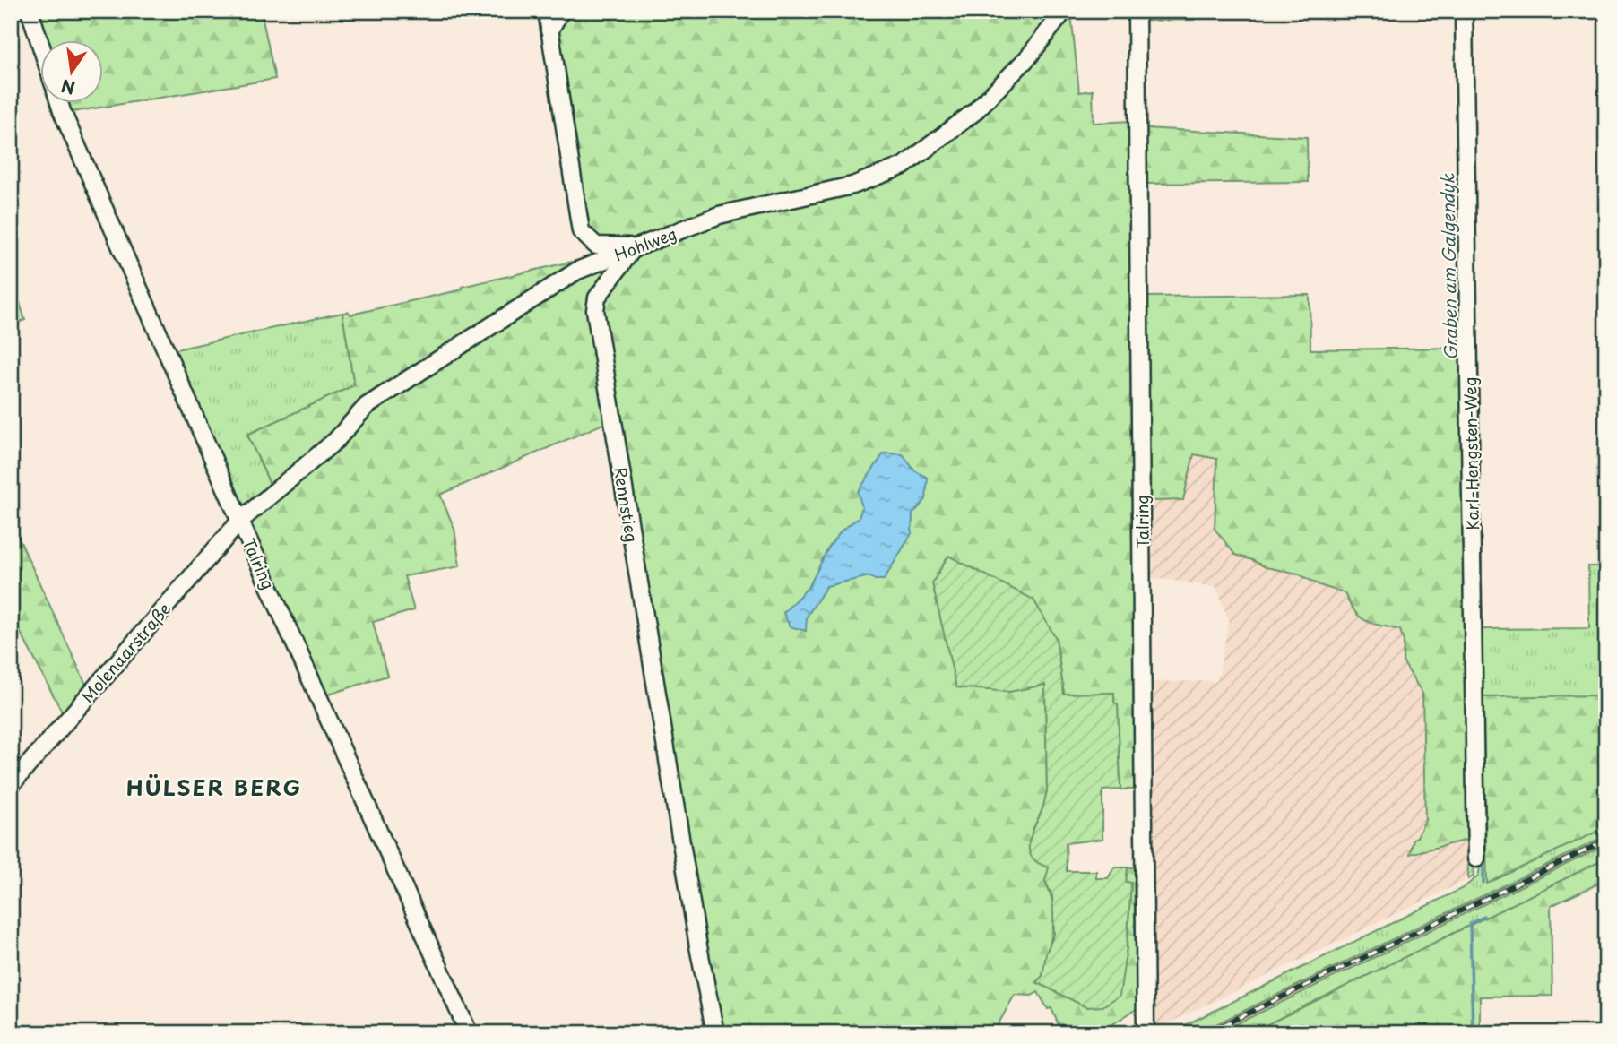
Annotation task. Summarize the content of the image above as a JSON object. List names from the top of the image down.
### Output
{
  "streets": {
    "street": [
      "Hohlweg",
      "Karl-Hengsten-Weg",
      "Rennstieg",
      "Talring",
      "Molenaarstraße"
    ]
  },
  "crossings": [
    ["Hohlweg", "Rennstieg"],
    ["Hohlweg", "Talring"],
    ["Hohlweg", "Molenaarstraße"],
    ["Talring", "Molenaarstraße"]
  ],
  "districts": ["HÜLSER BERG"],
  "water": ["Graben am Galgendyk"],
  "north": "bottom"
}
